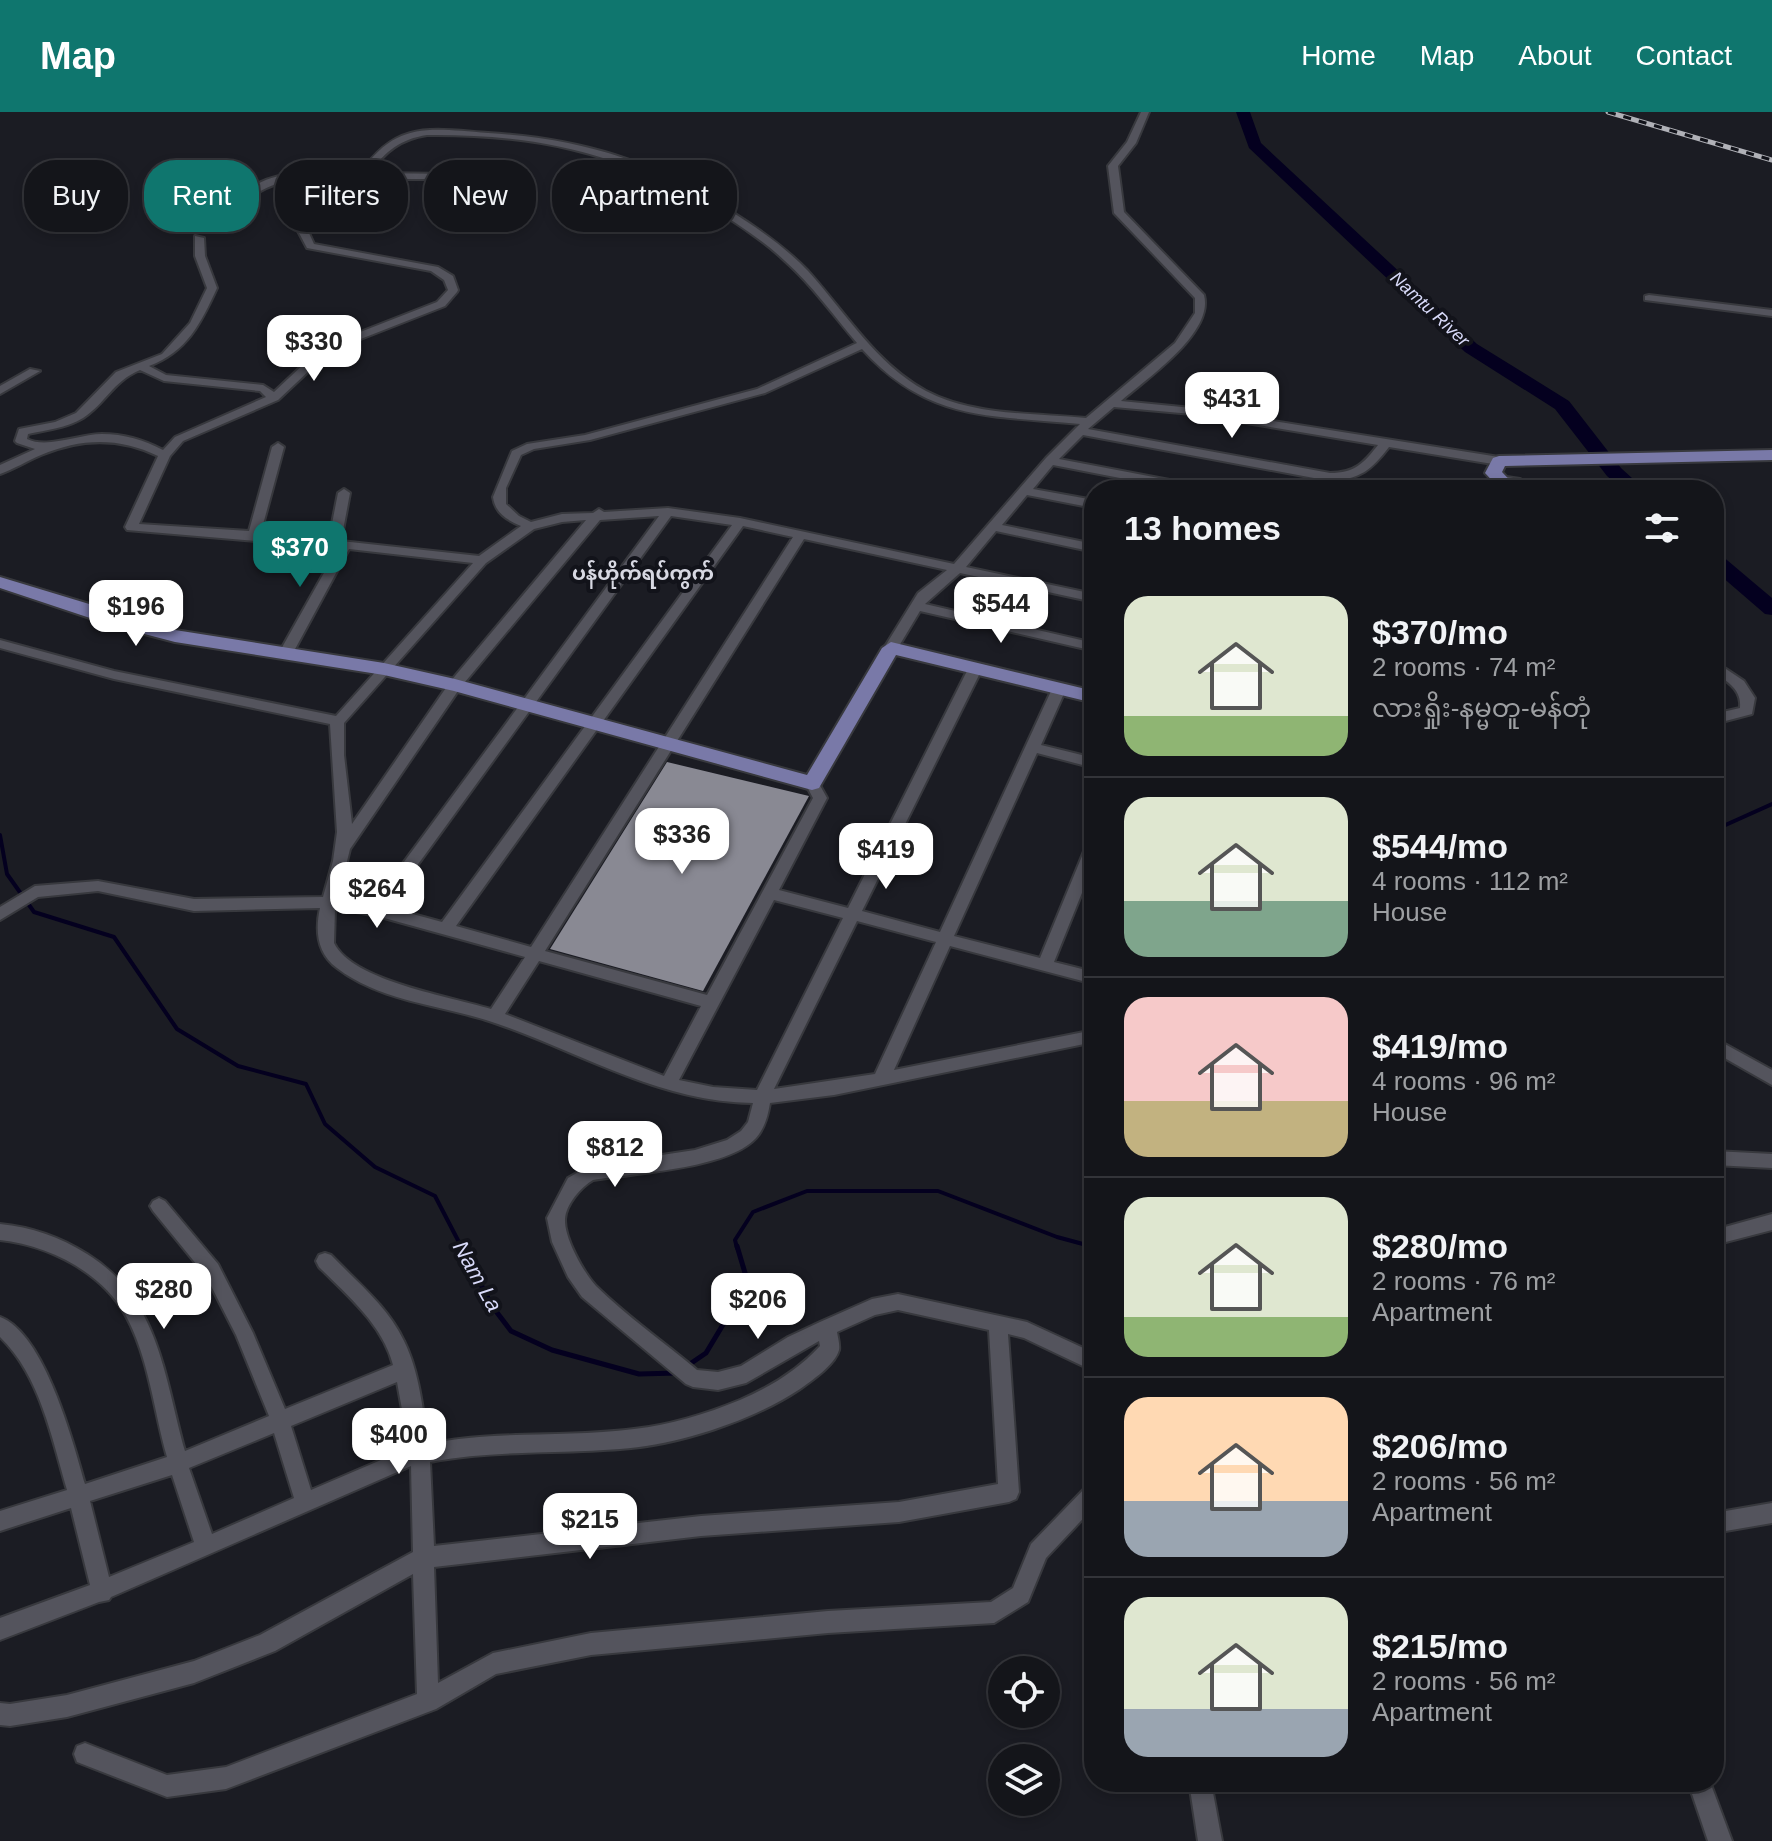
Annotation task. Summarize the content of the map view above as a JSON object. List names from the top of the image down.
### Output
{
  "districts": ["ပန်ဟိုက်ရပ်ကွက်"],
  "water": ["Namtu River", "Nam La"],
  "page": {
    "header": "Map",
    "nav": [
      "Home",
      "Map",
      "About",
      "Contact"
    ],
    "chip": [
      "Buy",
      "Rent",
      "Filters",
      "New",
      "Apartment"
    ],
    "price": [
      "$330",
      "$431",
      "$370",
      "$544",
      "$196",
      "$336",
      "$419",
      "$264",
      "$812",
      "$280",
      "$206",
      "$400",
      "$215"
    ],
    "heading": "13 homes",
    "list": [
      {
        "name": "$370/mo",
        "note": "2 rooms · 74 m² · လားရှိုး-နမ္မတူ-မန်တုံ"
      },
      {
        "name": "$544/mo",
        "note": "4 rooms · 112 m² · House"
      },
      {
        "name": "$419/mo",
        "note": "4 rooms · 96 m² · House"
      },
      {
        "name": "$280/mo",
        "note": "2 rooms · 76 m² · Apartment"
      },
      {
        "name": "$206/mo",
        "note": "2 rooms · 56 m² · Apartment"
      },
      {
        "name": "$215/mo",
        "note": "2 rooms · 56 m² · Apartment"
      }
    ]
  }
}
